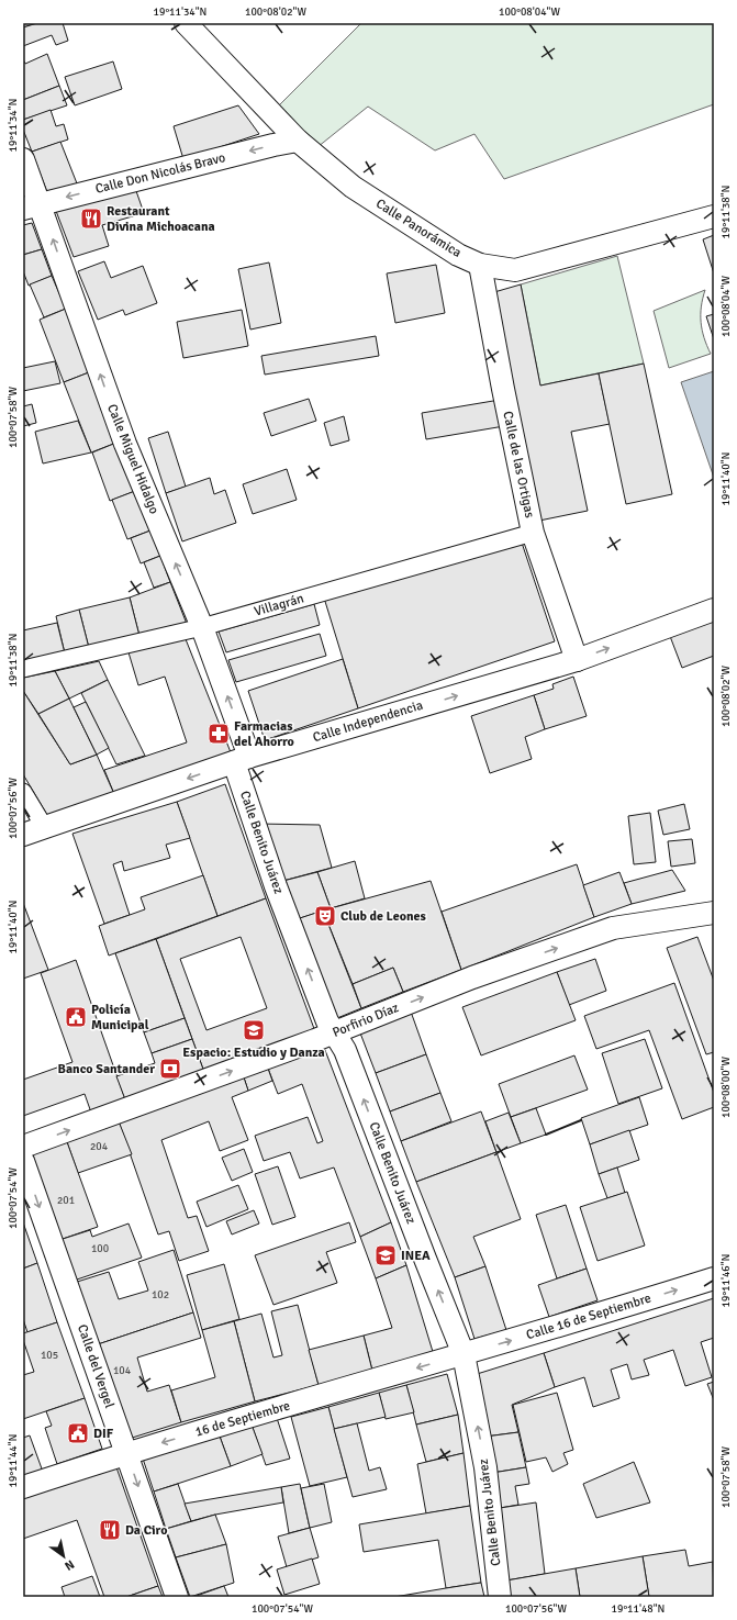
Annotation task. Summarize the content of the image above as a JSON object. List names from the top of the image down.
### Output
{
  "streets": {
    "street": [
      "Calle Don Nicolás Bravo",
      "Calle Panorámica",
      "Calle Miguel Hidalgo",
      "Calle de las Ortigas",
      "Villagrán",
      "Calle Independencia",
      "Calle Benito Juárez",
      "Porfirio Díaz",
      "Calle 16 de Septiembre",
      "Calle del Vergel",
      "16 de Septiembre"
    ]
  },
  "crossings": [
    ["Calle Don Nicolás Bravo", "Calle Panorámica"],
    ["Calle Don Nicolás Bravo", "Calle Miguel Hidalgo"],
    ["Calle Panorámica", "Calle de las Ortigas"],
    ["Calle Miguel Hidalgo", "Villagrán"],
    ["Calle Miguel Hidalgo", "Calle Independencia"],
    ["Calle Miguel Hidalgo", "Calle Benito Juárez"],
    ["Calle de las Ortigas", "Villagrán"],
    ["Calle de las Ortigas", "Calle Independencia"],
    ["Calle Independencia", "Calle Benito Juárez"],
    ["Calle Benito Juárez", "Porfirio Díaz"],
    ["Calle Benito Juárez", "Calle 16 de Septiembre"],
    ["Calle Benito Juárez", "16 de Septiembre"],
    ["Calle 16 de Septiembre", "16 de Septiembre"],
    ["Calle del Vergel", "16 de Septiembre"]
  ],
  "one_way": [
    "Calle Don Nicolás Bravo",
    "Calle Miguel Hidalgo",
    "Calle Benito Juárez",
    "Porfirio Díaz",
    "Calle 16 de Septiembre",
    "Calle del Vergel",
    "16 de Septiembre"
  ],
  "places": {
    "restaurant": ["Restaurant Divina Michoacana", "Da Ciro"],
    "pharmacy": ["Farmacias del Ahorro"],
    "theatre": ["Club de Leones"],
    "public building": ["Policía Municipal", "DIF"],
    "school or university": ["Espacio: Estudio y Danza", "INEA"],
    "bank": ["Banco Santander"]
  },
  "house_numbers": [
    "204",
    "201",
    "100",
    "102",
    "105",
    "104"
  ],
  "north": "bottom right",
  "coordinates": [
    "19°11'34\"N",
    "100°08'02\"W",
    "100°08'04\"W",
    "19°11'38\"N",
    "100°07'58\"W",
    "19°11'40\"N",
    "100°07'56\"W",
    "100°08'00\"W",
    "100°07'54\"W",
    "19°11'46\"N",
    "19°11'44\"N",
    "19°11'48\"N"
  ]
}
